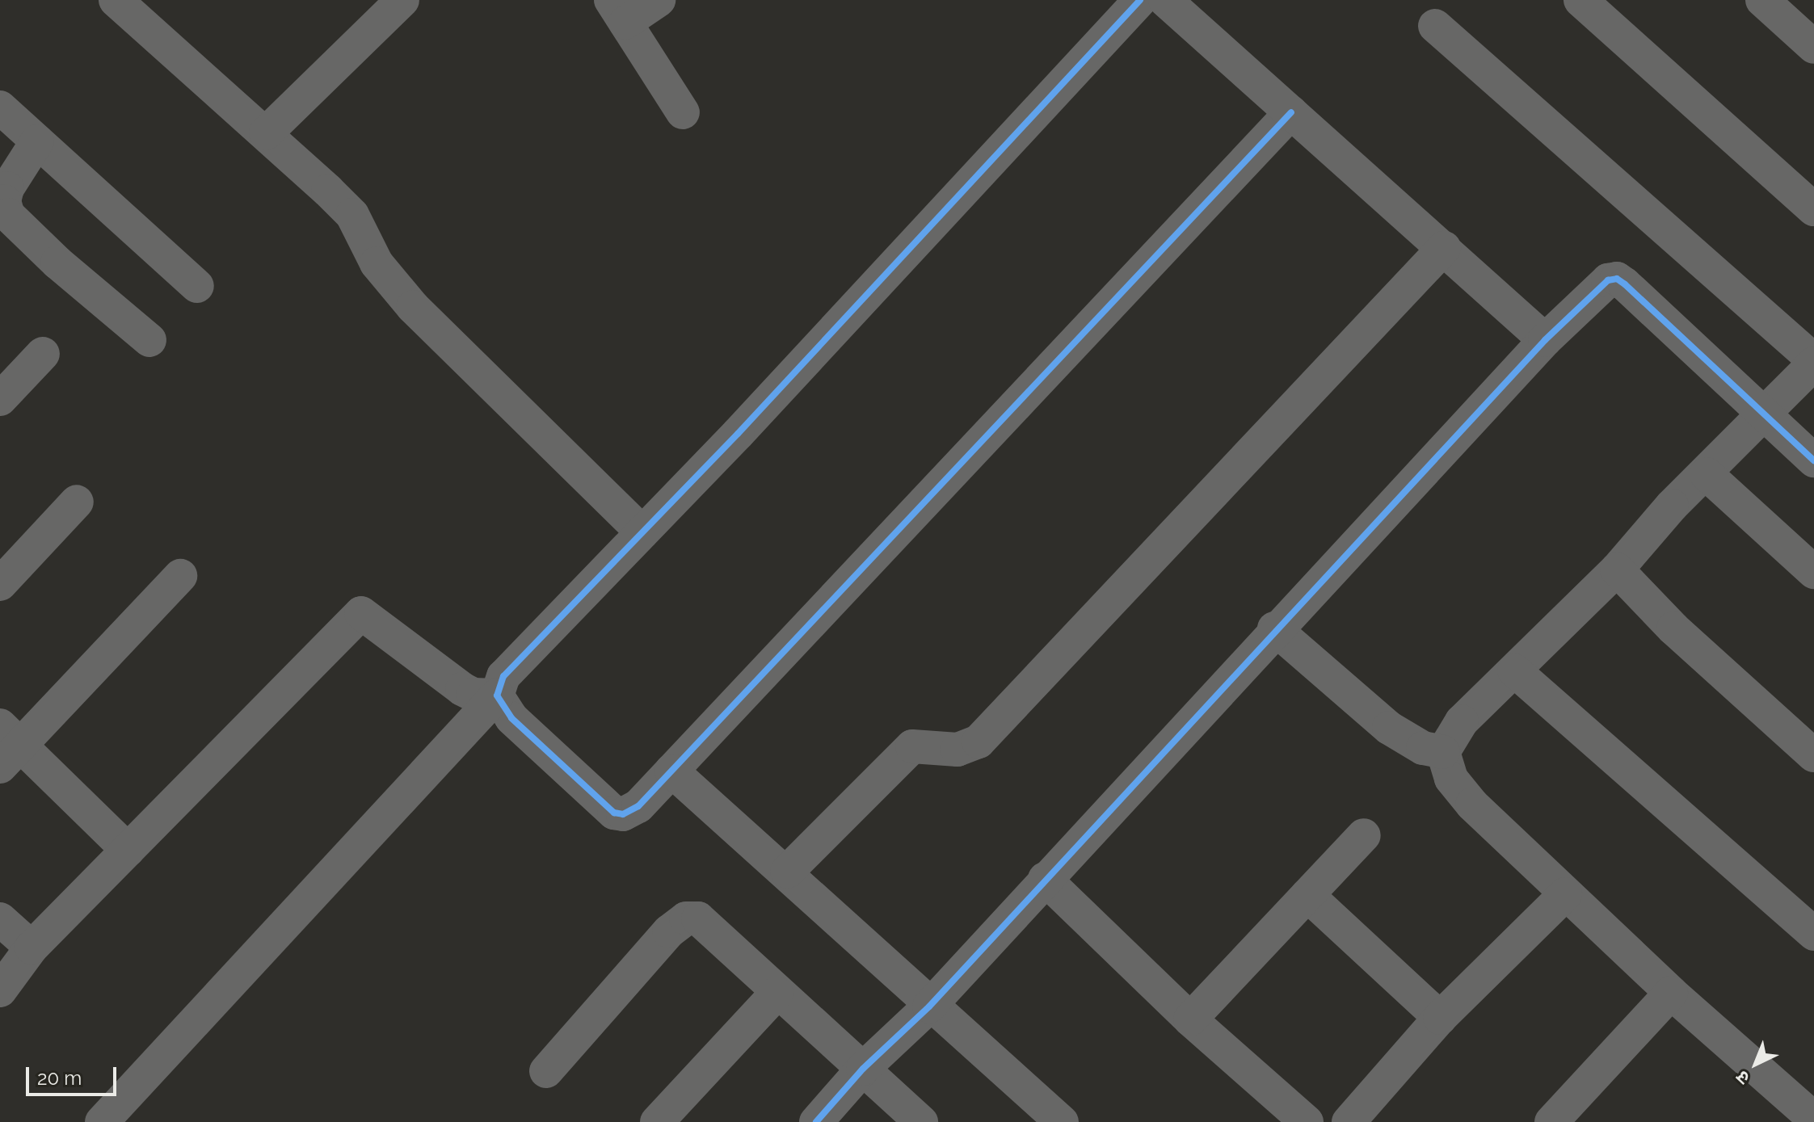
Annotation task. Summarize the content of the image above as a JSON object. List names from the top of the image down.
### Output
{
  "scale_bar": "20 m",
  "north": "bottom left"
}
